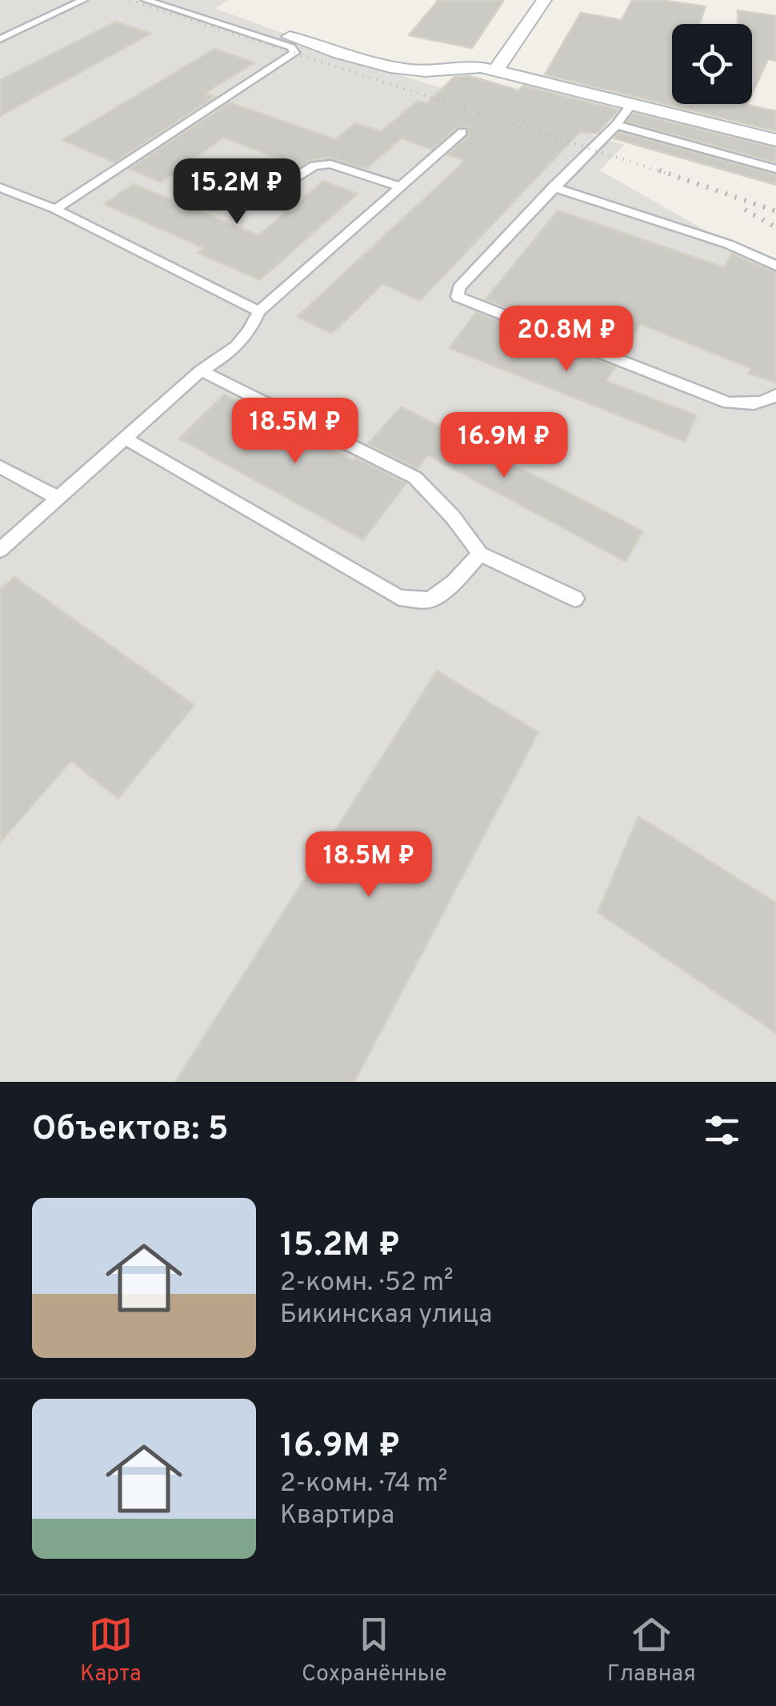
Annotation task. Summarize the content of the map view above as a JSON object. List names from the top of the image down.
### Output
{
  "page": {
    "price": [
      "15.2M ₽",
      "20.8M ₽",
      "18.5M ₽",
      "16.9M ₽",
      "18.5M ₽"
    ],
    "heading": "Объектов: 5",
    "list": [
      {
        "name": "15.2M ₽",
        "note": "2-комн. · 52 m² · Бикинская улица"
      },
      {
        "name": "16.9M ₽",
        "note": "2-комн. · 74 m² · Квартира"
      }
    ],
    "tabs": ["Карта", "Сохранённые", "Главная"]
  }
}
